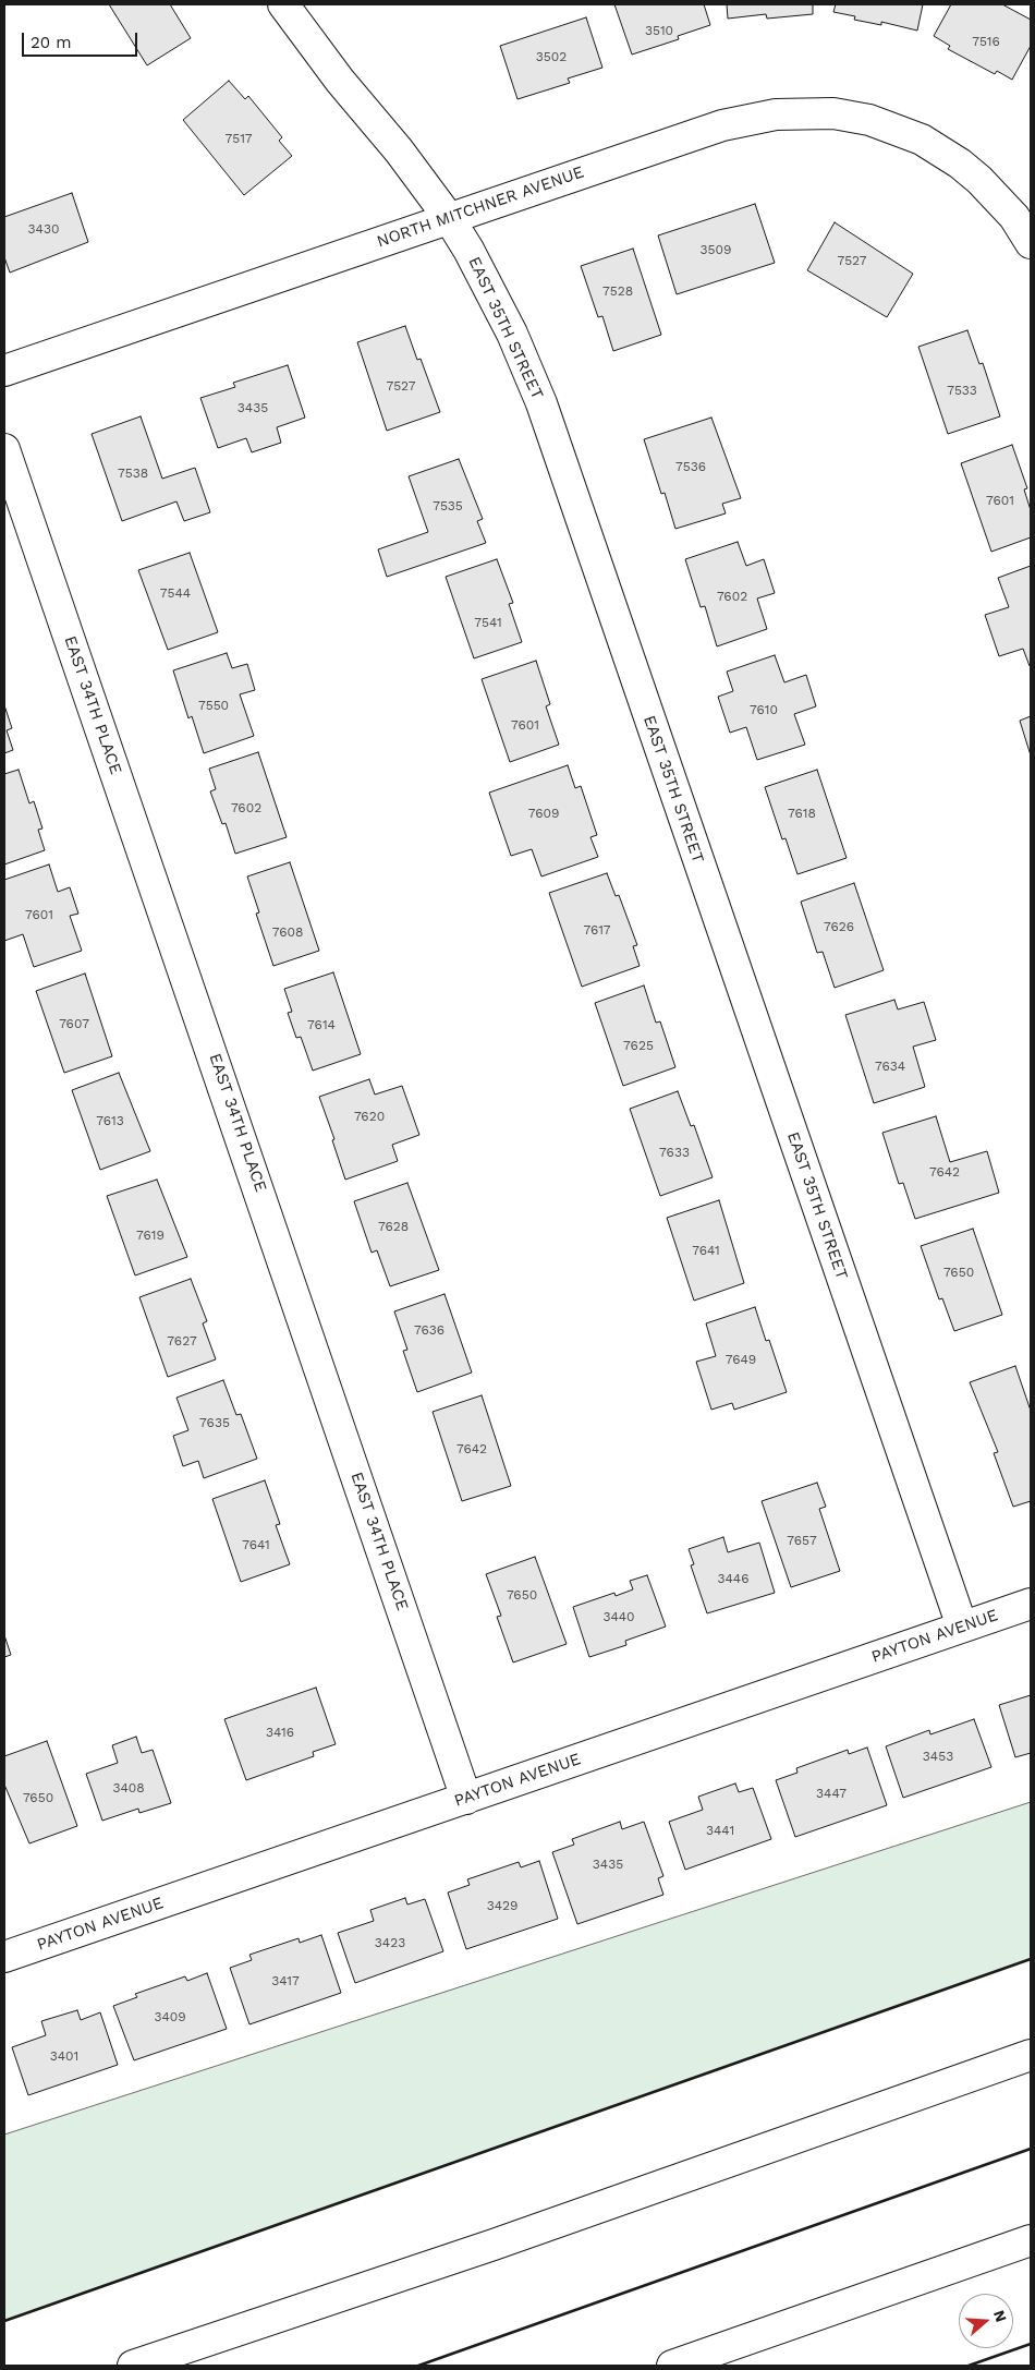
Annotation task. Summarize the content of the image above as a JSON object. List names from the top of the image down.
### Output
{
  "streets": {
    "main road": [
      "NORTH MITCHNER AVENUE",
      "EAST 35TH STREET",
      "EAST 34TH PLACE",
      "PAYTON AVENUE"
    ]
  },
  "crossings": [
    ["NORTH MITCHNER AVENUE", "EAST 35TH STREET"],
    ["EAST 35TH STREET", "PAYTON AVENUE"],
    ["EAST 34TH PLACE", "PAYTON AVENUE"]
  ],
  "house_numbers": [
    "3510",
    "7516",
    "3502",
    "7517",
    "3430",
    "3509",
    "7527",
    "7528",
    "7527",
    "7533",
    "3435",
    "7536",
    "7538",
    "7601",
    "7535",
    "7544",
    "7602",
    "7541",
    "7550",
    "7610",
    "7601",
    "7602",
    "7609",
    "7618",
    "7601",
    "7626",
    "7617",
    "7608",
    "7607",
    "7614",
    "7625",
    "7634",
    "7620",
    "7613",
    "7633",
    "7642",
    "7628",
    "7619",
    "7641",
    "7650",
    "7636",
    "7627",
    "7649",
    "7635",
    "7642",
    "7657",
    "7641",
    "3446",
    "7650",
    "3440",
    "3416",
    "3453",
    "3408",
    "3447",
    "7650",
    "3441",
    "3435",
    "3429",
    "3423",
    "3417",
    "3409",
    "3401"
  ],
  "scale_bar": "20 m",
  "north": "right"
}
